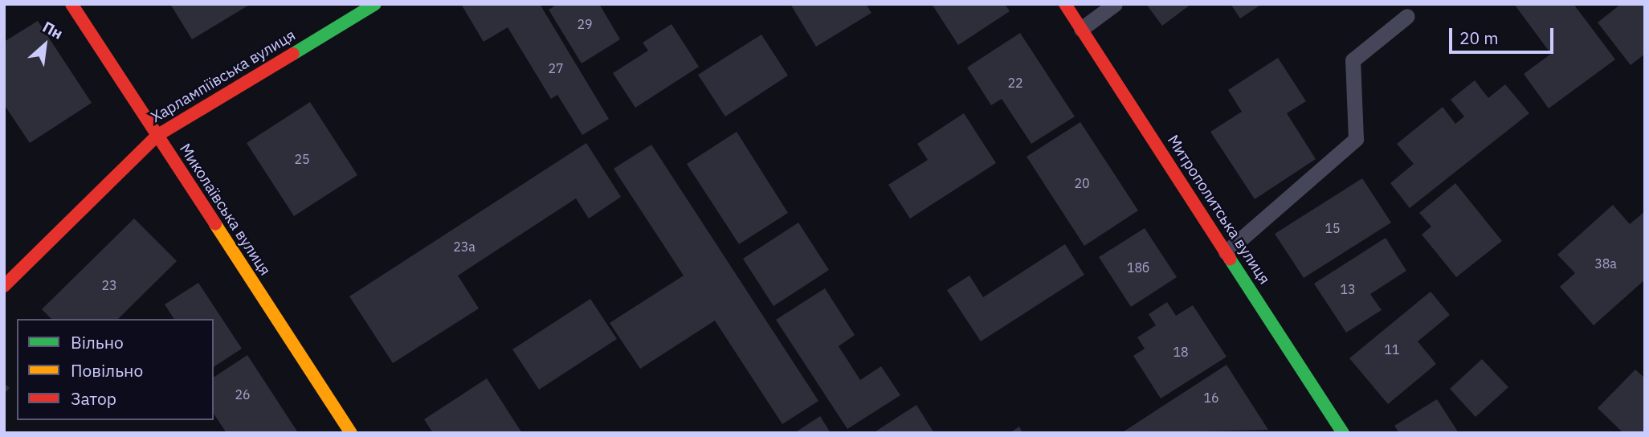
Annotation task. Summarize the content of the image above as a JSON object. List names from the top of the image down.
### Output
{
  "streets": {
    "street": ["Харлампіївська вулиця", "Миколаївська вулиця", "Митрополитська вулиця"]
  },
  "crossings": [
    ["Харлампіївська вулиця", "Миколаївська вулиця"]
  ],
  "house_numbers": [
    "29",
    "27",
    "22",
    "25",
    "20",
    "15",
    "23а",
    "38а",
    "18б",
    "23",
    "13",
    "11",
    "18",
    "26",
    "16"
  ],
  "legend": ["Вільно", "Повільно", "Затор"],
  "scale_bar": "20 m",
  "north": "top right"
}
